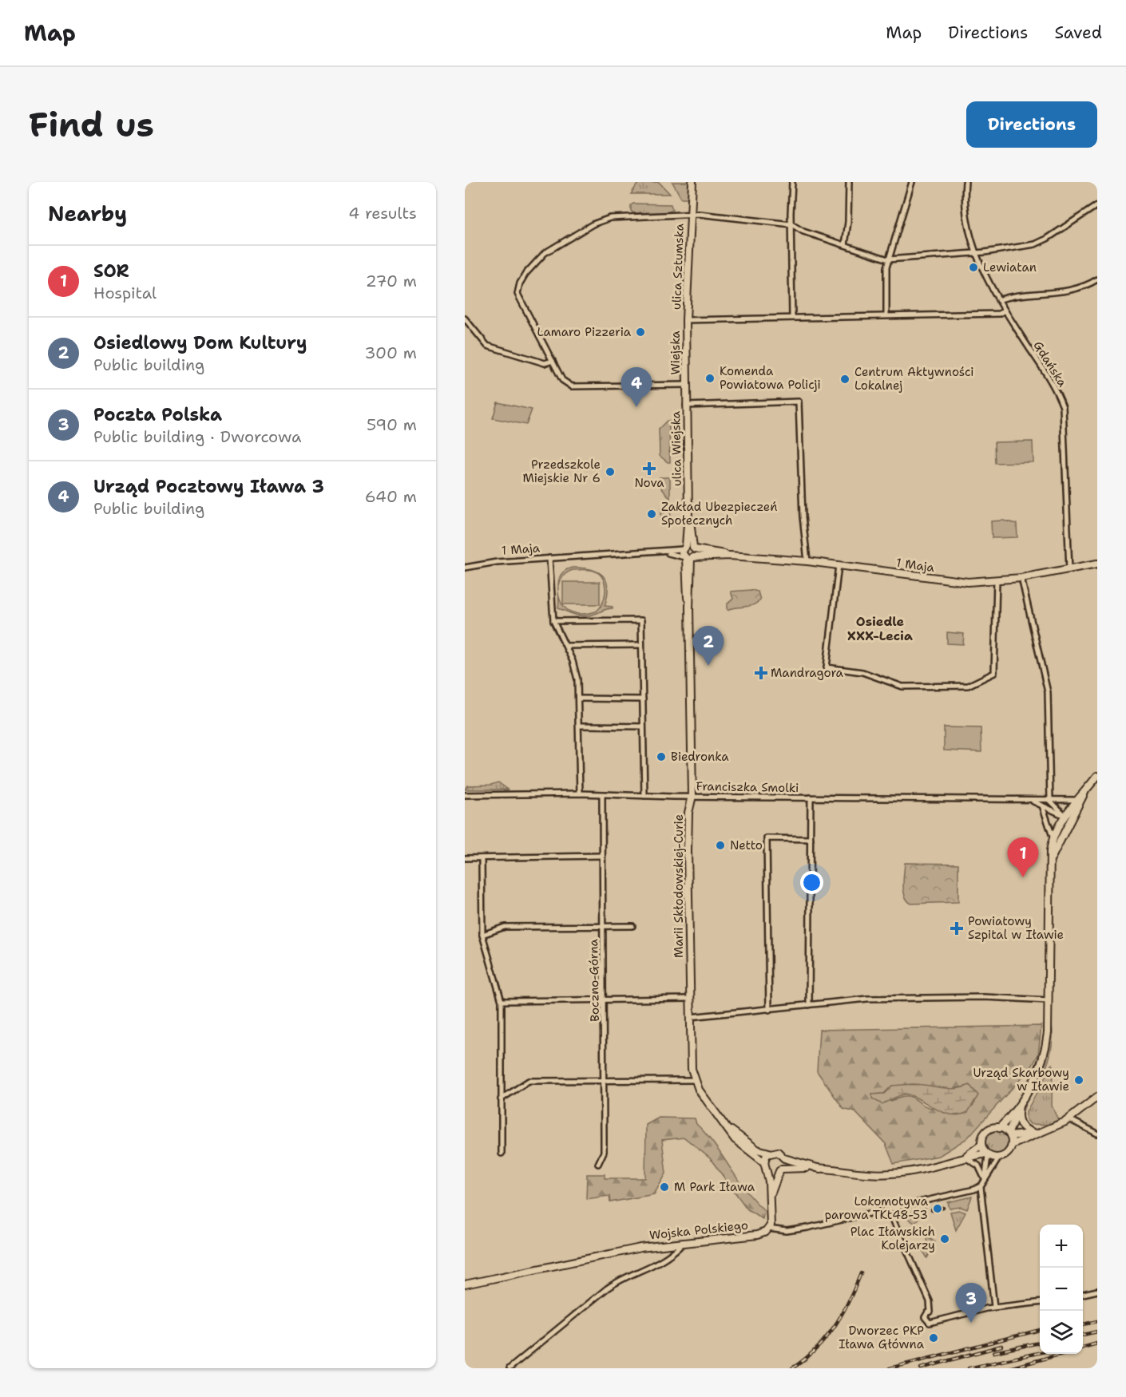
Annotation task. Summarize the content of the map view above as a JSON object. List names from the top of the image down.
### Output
{
  "streets": {
    "street": [
      "ulica Sztumska",
      "Wiejska",
      "Gdańska",
      "ulica Wiejska",
      "1 Maja",
      "Franciszka Smolki",
      "Marii Skłodowskiej-Curie",
      "Boczno-Górna",
      "Wojska Polskiego"
    ]
  },
  "crossings": [
    ["ulica Sztumska", "Wiejska"],
    ["Wiejska", "ulica Wiejska"],
    ["Gdańska", "1 Maja"],
    ["ulica Wiejska", "1 Maja"],
    ["1 Maja", "Marii Skłodowskiej-Curie"],
    ["Franciszka Smolki", "Marii Skłodowskiej-Curie"],
    ["Franciszka Smolki", "Boczno-Górna"]
  ],
  "districts": ["Osiedle XXX-Lecia"],
  "places": {
    "other": [
      "Lewiatan",
      "Lamaro Pizzeria",
      "Komenda Powiatowa Policji",
      "Centrum Aktywności Lokalnej",
      "Przedszkole Miejskie Nr 6",
      "Zakład Ubezpieczeń Społecznych",
      "Biedronka",
      "Netto",
      "Urząd Skarbowy w Iławie",
      "M Park Iława",
      "Lokomotywa parowa TKt48-53",
      "Plac Iławskich Kolejarzy",
      "Dworzec PKP Iława Główna"
    ],
    "health": ["Nova", "Mandragora", "Powiatowy Szpital w Iławie"]
  },
  "page": {
    "header": "Map",
    "nav": ["Map", "Directions", "Saved"],
    "buttons": "Directions",
    "title": "Find us",
    "heading": ["Nearby", "4 results"],
    "list": [
      {
        "mark": "1",
        "name": "SOR",
        "note": "Hospital",
        "value": "270 m"
      },
      {
        "mark": "2",
        "name": "Osiedlowy Dom Kultury",
        "note": "Public building",
        "value": "300 m"
      },
      {
        "mark": "3",
        "name": "Poczta Polska",
        "note": "Public building · Dworcowa",
        "value": "590 m"
      },
      {
        "mark": "4",
        "name": "Urząd Pocztowy Iława 3",
        "note": "Public building",
        "value": "640 m"
      }
    ],
    "pins": [
      "4",
      "2",
      "1",
      "3"
    ],
    "map_buttons": ["+", "−"]
  }
}
